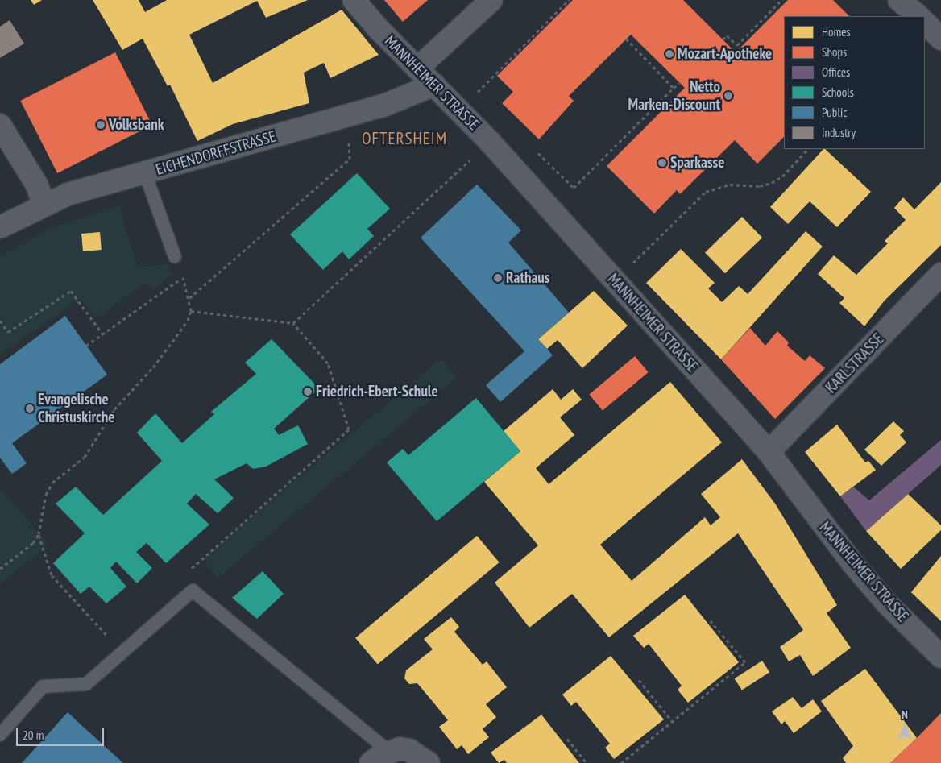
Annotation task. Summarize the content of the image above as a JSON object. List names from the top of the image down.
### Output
{
  "streets": {
    "street": ["MANNHEIMER STRASSE", "EICHENDORFFSTRASSE", "KARLSTRASSE"]
  },
  "crossings": [
    ["MANNHEIMER STRASSE", "EICHENDORFFSTRASSE"],
    ["MANNHEIMER STRASSE", "KARLSTRASSE"]
  ],
  "districts": ["OFTERSHEIM"],
  "places": [
    "Mozart-Apotheke",
    "Netto Marken-Discount",
    "Volksbank",
    "Sparkasse",
    "Rathaus",
    "Friedrich-Ebert-Schule",
    "Evangelische Christuskirche"
  ],
  "legend": [
    "Homes",
    "Shops",
    "Offices",
    "Schools",
    "Public",
    "Industry"
  ],
  "scale_bar": "20 m",
  "north": "top"
}
